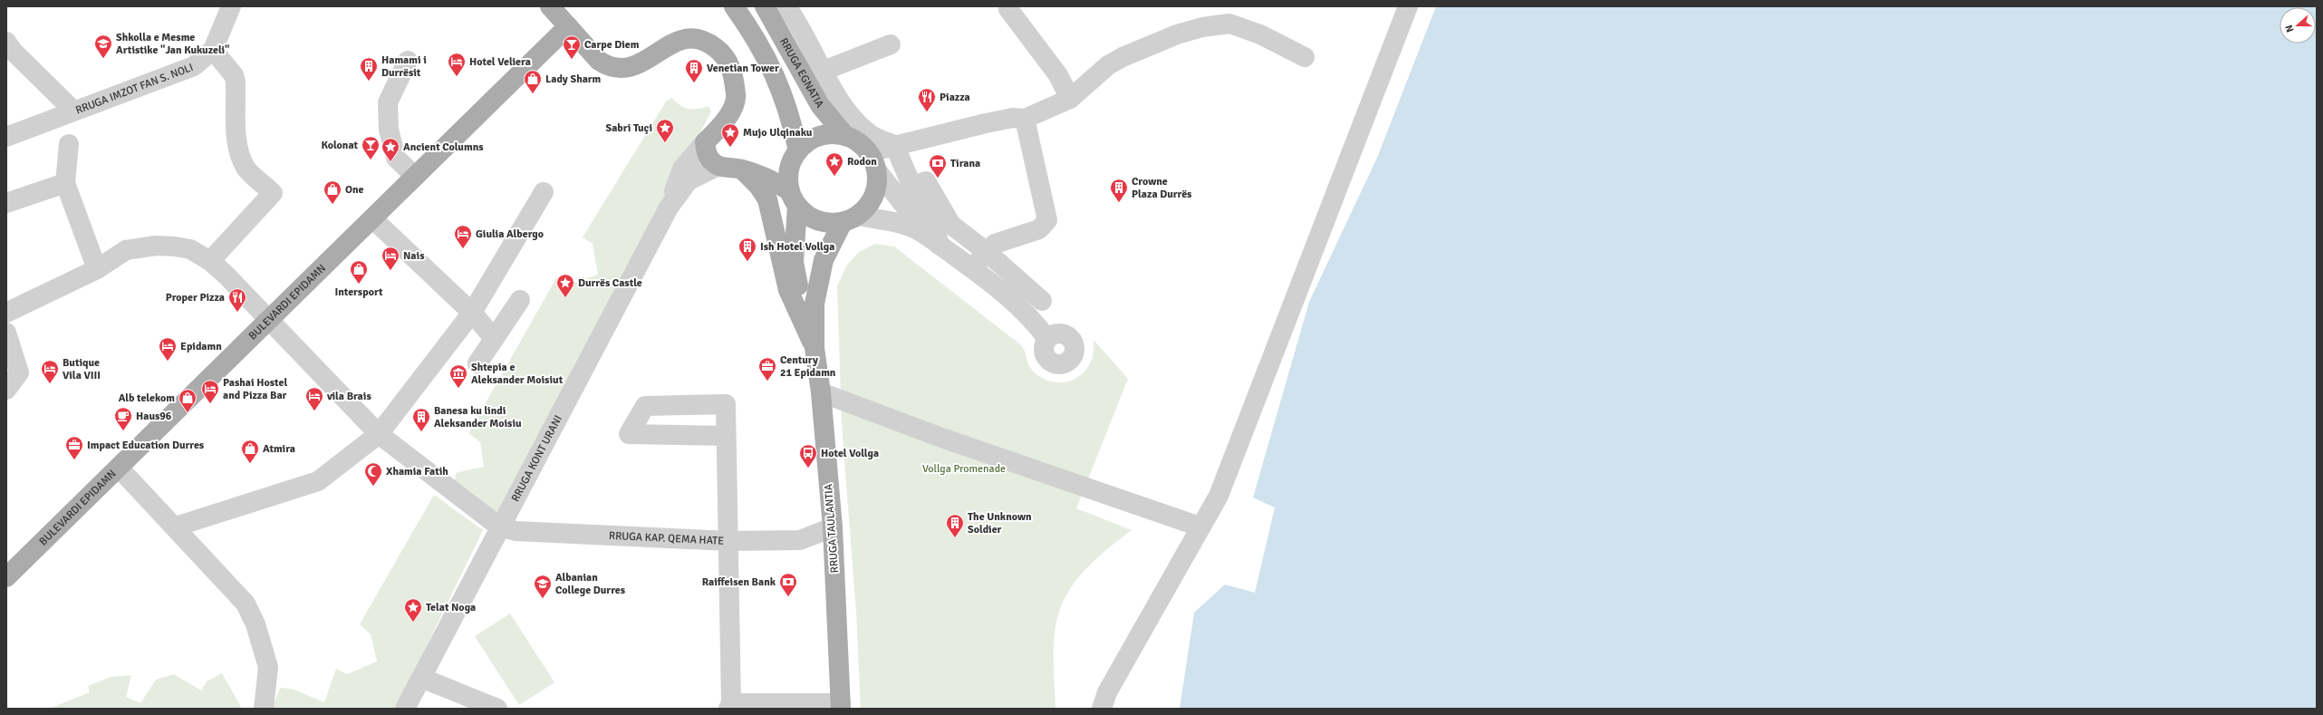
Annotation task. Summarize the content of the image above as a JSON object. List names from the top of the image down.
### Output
{
  "streets": {
    "main road": [
      "RRUGA EGNATIA",
      "BULEVARDI EPIDAMN",
      "RRUGA KONT URANI",
      "RRUGA TAULANTIA"
    ],
    "street": ["RRUGA IMZOT FAN S. NOLI", "RRUGA KAP. QEMA HATE"]
  },
  "crossings": [
    ["RRUGA EGNATIA", "RRUGA TAULANTIA"],
    ["BULEVARDI EPIDAMN", "RRUGA KONT URANI"],
    ["RRUGA KONT URANI", "RRUGA KAP. QEMA HATE"],
    ["RRUGA TAULANTIA", "RRUGA KAP. QEMA HATE"]
  ],
  "parks": ["Vollga Promenade"],
  "places": {
    "school or university": ["Shkolla e Mesme Artistike \"Jan Kukuzeli\"", "Albanian College Durres"],
    "bar": ["Carpe Diem", "Kolonat"],
    "hotel": [
      "Hotel Veliera",
      "Giulia Albergo",
      "Nais",
      "Epidamn",
      "Butique Vila VIII",
      "Pashai Hostel and Pizza Bar",
      "vila Brais"
    ],
    "building": [
      "Hamami i Durrësit",
      "Venetian Tower",
      "Crowne Plaza Durrës",
      "Ish Hotel Vollga",
      "Banesa ku lindi Aleksander Moisiu",
      "The Unknown Soldier"
    ],
    "shop": [
      "Lady Sharm",
      "One",
      "Intersport",
      "Alb telekom",
      "Atmira"
    ],
    "restaurant": ["Piazza", "Proper Pizza"],
    "place": [
      "Sabri Tuçi",
      "Mujo Ulqinaku",
      "Ancient Columns",
      "Rodon",
      "Durrës Castle",
      "Telat Noga"
    ],
    "bank": ["Tirana", "Raiffeisen Bank"],
    "office": ["Century 21 Epidamn", "Impact Education Durres"],
    "museum": ["Shtepia e Aleksander Moisiut"],
    "cafe": ["Haus96"],
    "bus stop": ["Hotel Vollga"],
    "mosque": ["Xhamia Fatih"]
  },
  "north": "left"
}
